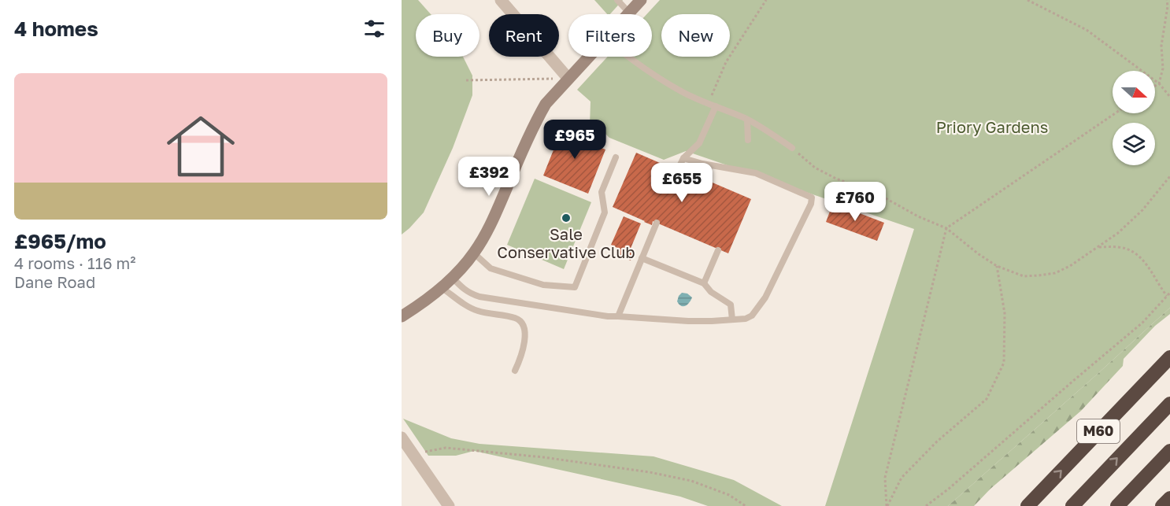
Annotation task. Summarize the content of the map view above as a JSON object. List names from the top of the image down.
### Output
{
  "streets": {
    "highway": ["M60"]
  },
  "parks": ["Priory Gardens"],
  "places": ["Sale Conservative Club"],
  "north": "right",
  "page": {
    "heading": "4 homes",
    "chip": [
      "Buy",
      "Rent",
      "Filters",
      "New"
    ],
    "list": [
      {
        "name": "£965/mo",
        "note": "4 rooms · 116 m² · Dane Road"
      }
    ],
    "price": [
      "£965",
      "£392",
      "£655",
      "£760"
    ]
  }
}
